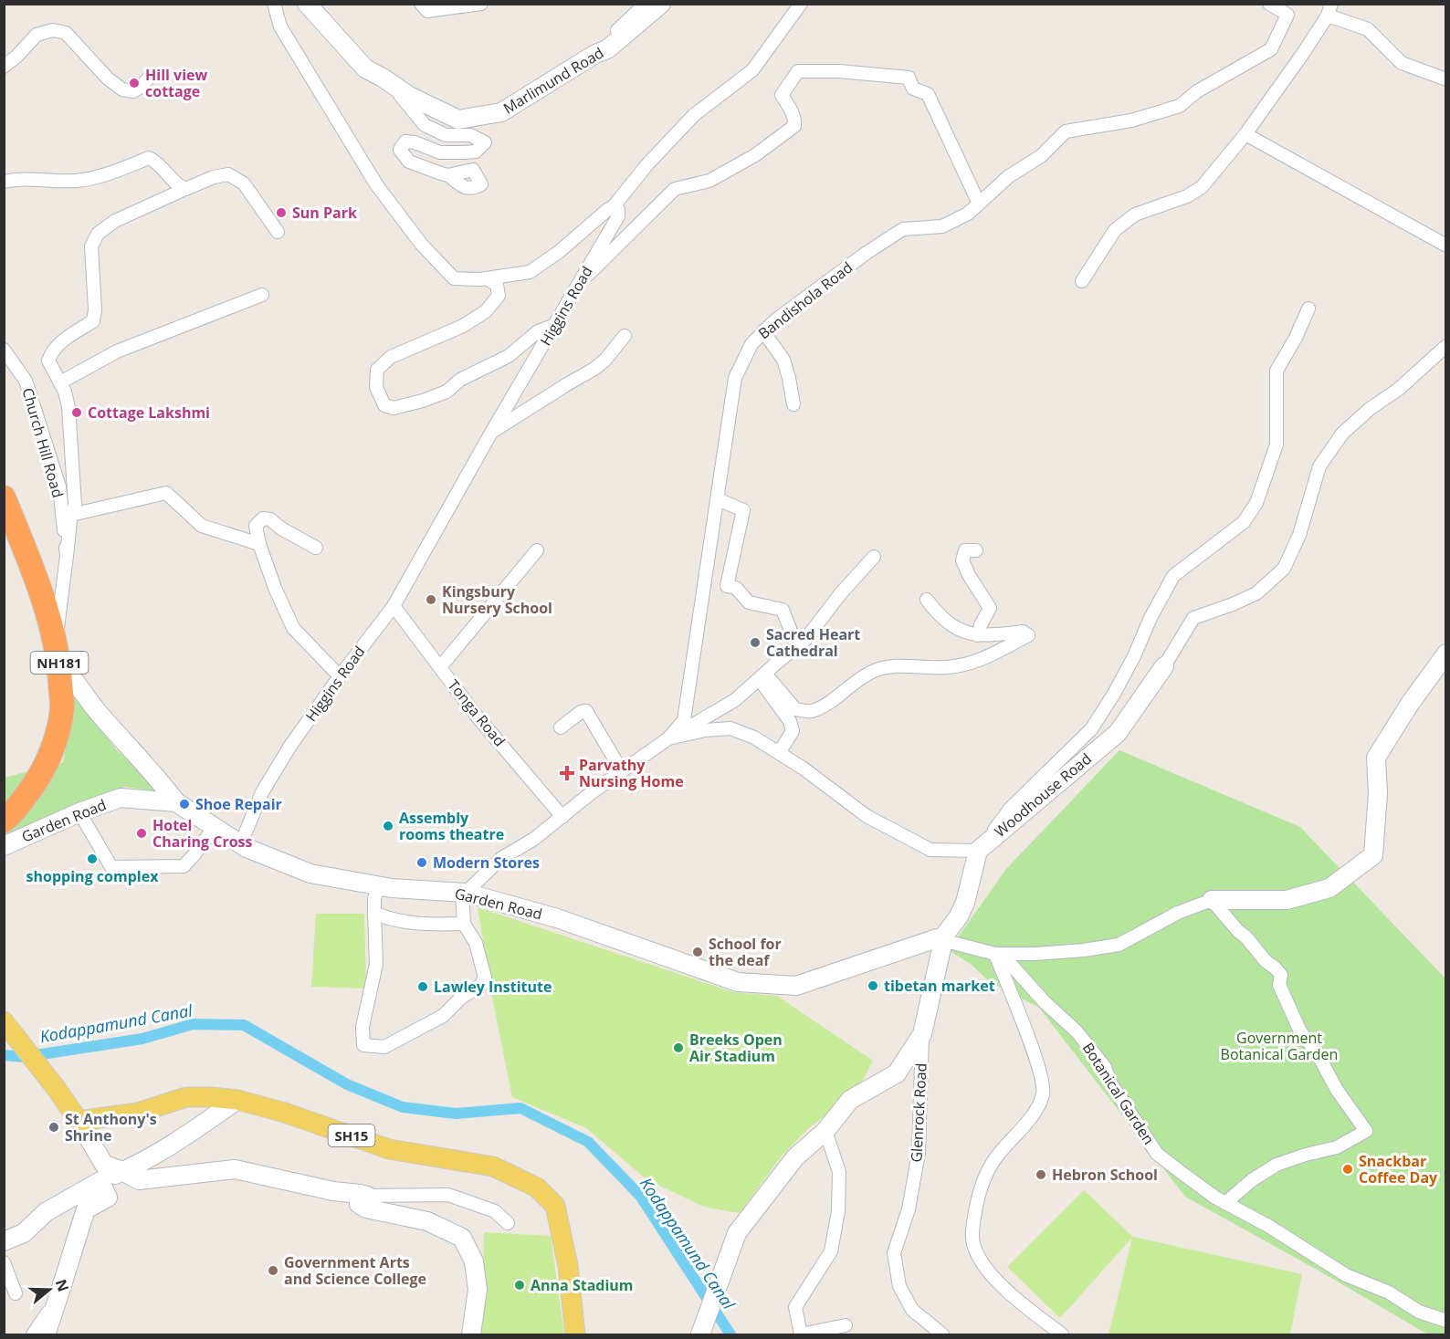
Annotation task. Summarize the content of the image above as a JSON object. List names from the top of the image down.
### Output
{
  "streets": {
    "highway": ["NH181"],
    "main road": ["SH15"],
    "street": [
      "Marlimund Road",
      "Bandishola Road",
      "Higgins Road",
      "Church Hill Road",
      "Tonga Road",
      "Woodhouse Road",
      "Garden Road",
      "Botanical Garden",
      "Glenrock Road"
    ]
  },
  "crossings": [
    ["Bandishola Road", "Tonga Road"],
    ["Bandishola Road", "Garden Road"],
    ["Higgins Road", "Tonga Road"],
    ["Higgins Road", "Garden Road"],
    ["Church Hill Road", "NH181"],
    ["Garden Road", "Botanical Garden"]
  ],
  "water": ["Kodappamund Canal"],
  "parks": ["Government Botanical Garden"],
  "places": {
    "other": [
      "Hill view cottage",
      "Sun Park",
      "Cottage Lakshmi",
      "Kingsbury Nursery School",
      "Sacred Heart Cathedral",
      "Shoe Repair",
      "Assembly rooms theatre",
      "Hotel Charing Cross",
      "shopping complex",
      "Modern Stores",
      "School for the deaf",
      "tibetan market",
      "Lawley Institute",
      "Breeks Open Air Stadium",
      "St Anthony's Shrine",
      "Snackbar Coffee Day",
      "Hebron School",
      "Government Arts and Science College",
      "Anna Stadium"
    ],
    "health": ["Parvathy Nursing Home"]
  },
  "north": "right"
}
